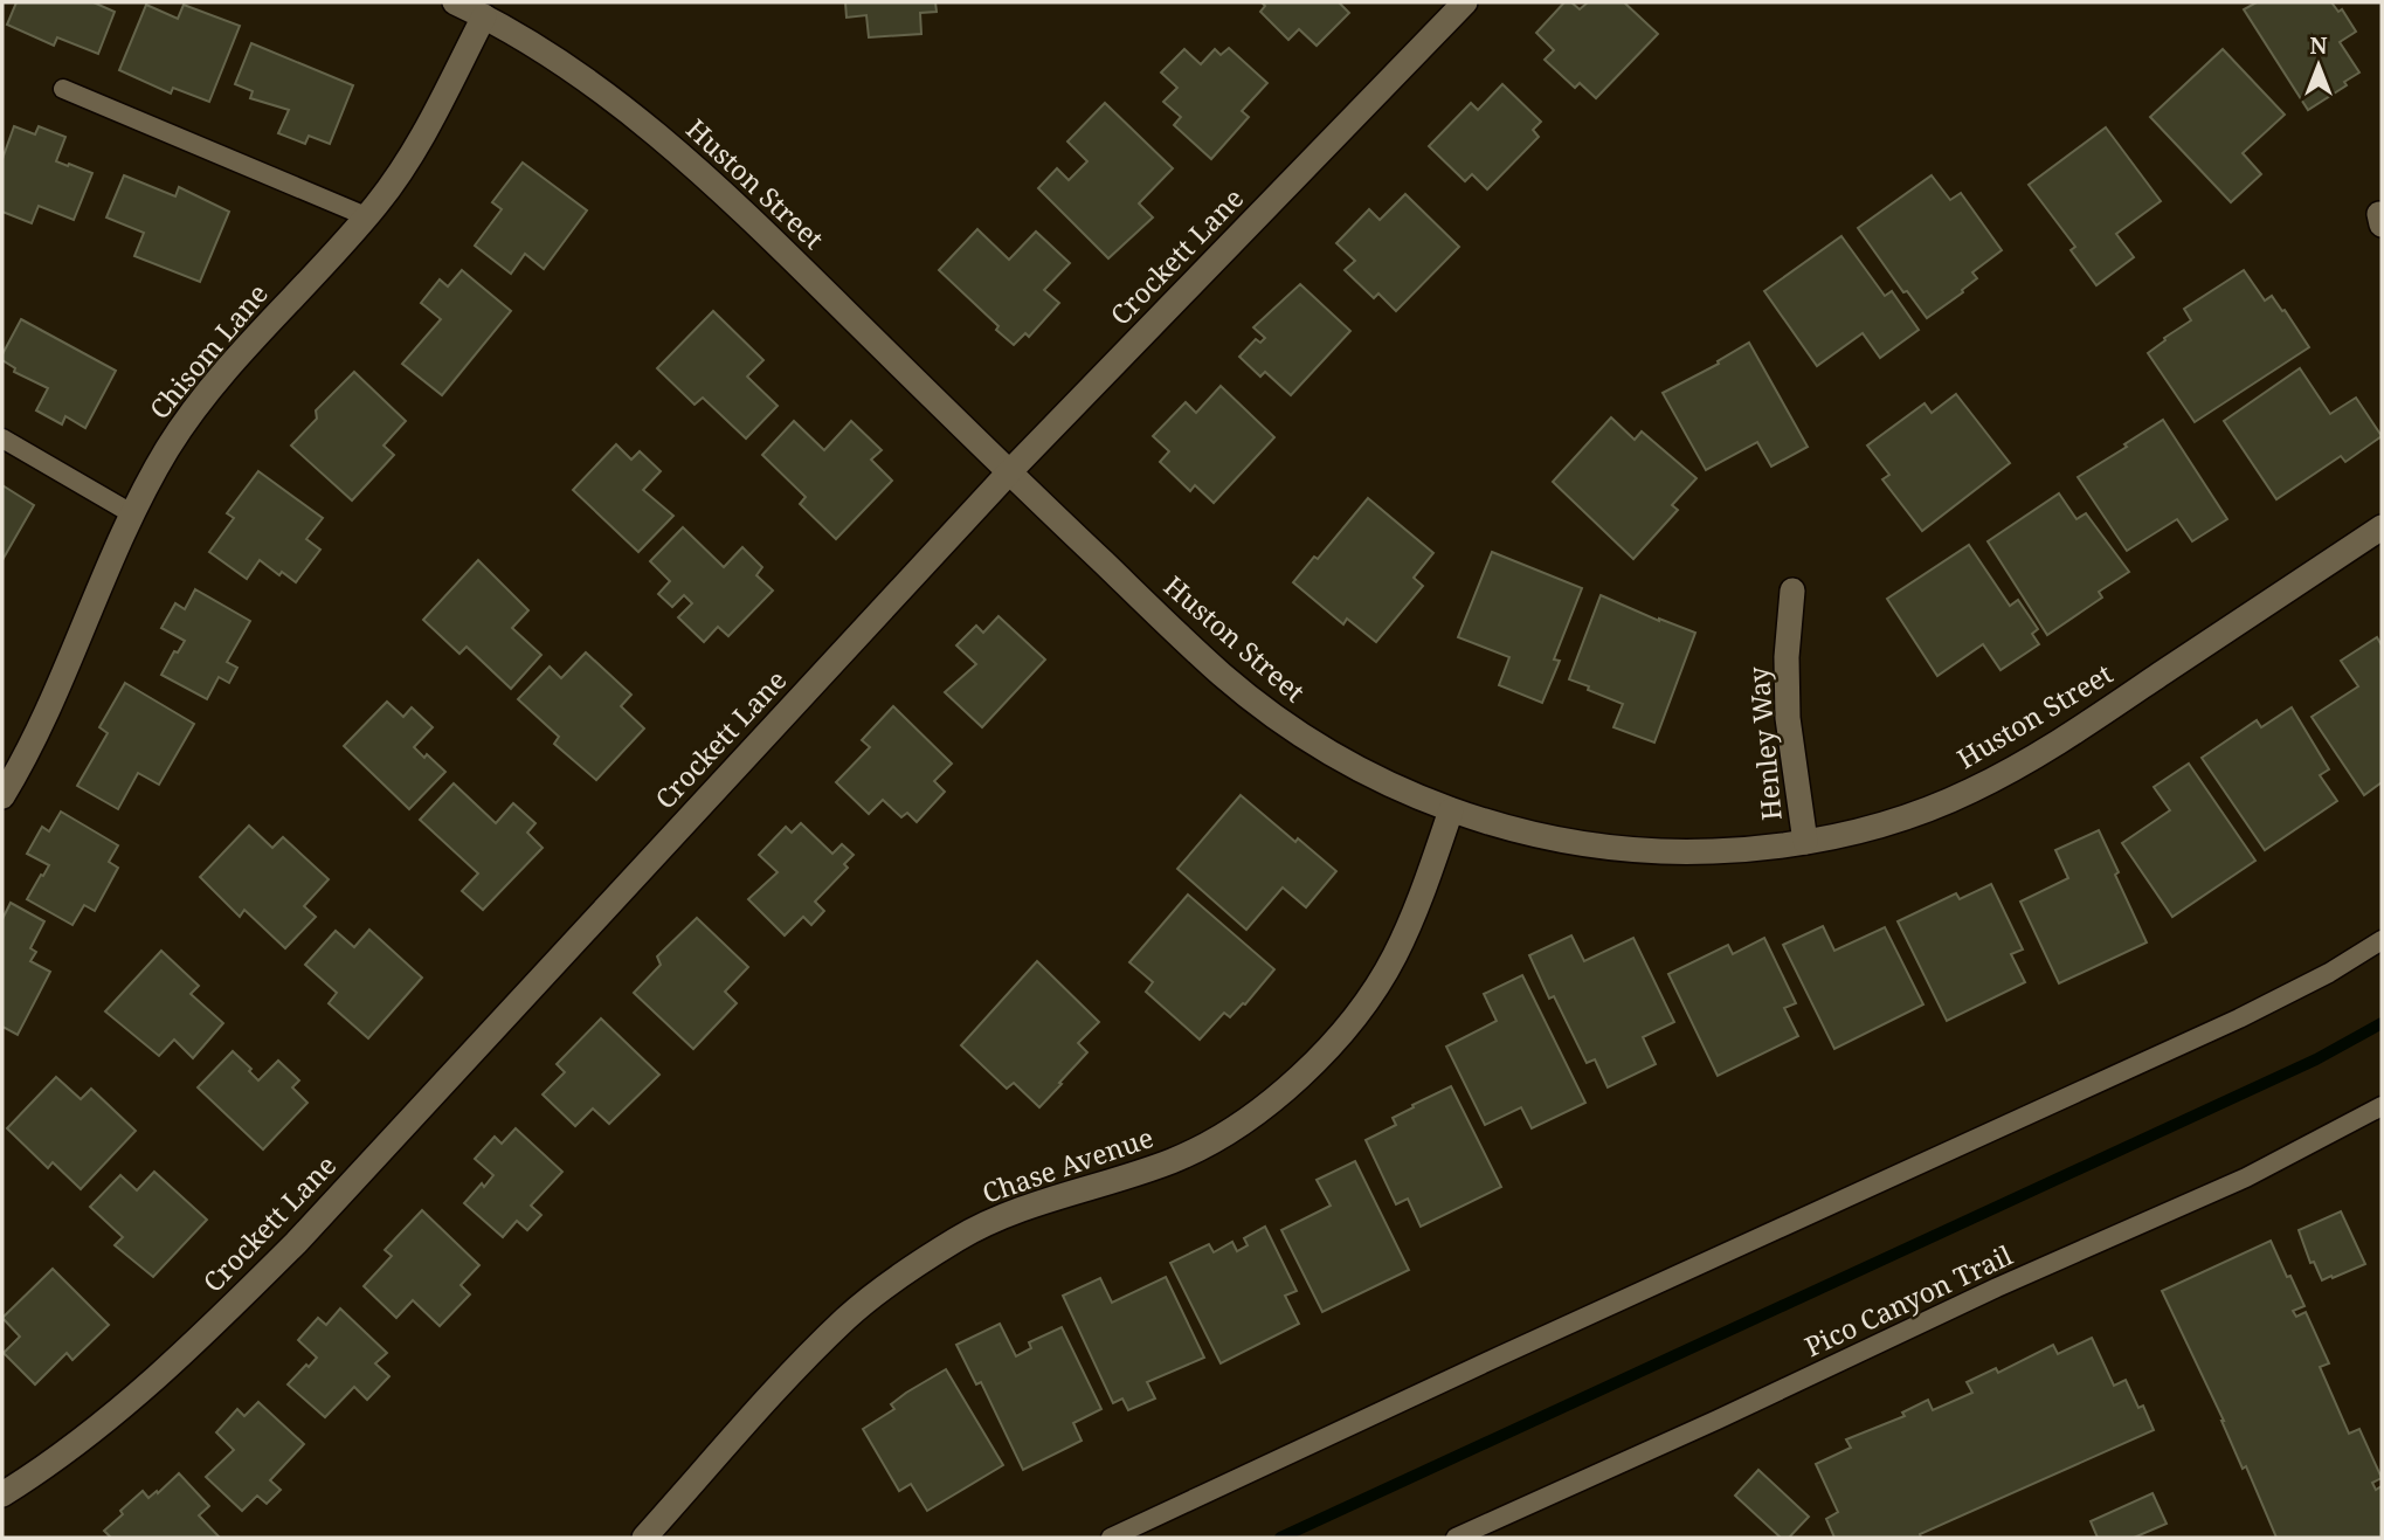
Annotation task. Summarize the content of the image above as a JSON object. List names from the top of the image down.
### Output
{
  "streets": {
    "street": [
      "Huston Street",
      "Crockett Lane",
      "Chisom Lane",
      "Henley Way",
      "Chase Avenue"
    ],
    "lane": ["Pico Canyon Trail"]
  },
  "crossings": [
    ["Huston Street", "Crockett Lane"],
    ["Huston Street", "Chisom Lane"],
    ["Huston Street", "Henley Way"],
    ["Huston Street", "Chase Avenue"]
  ],
  "north": "top"
}
